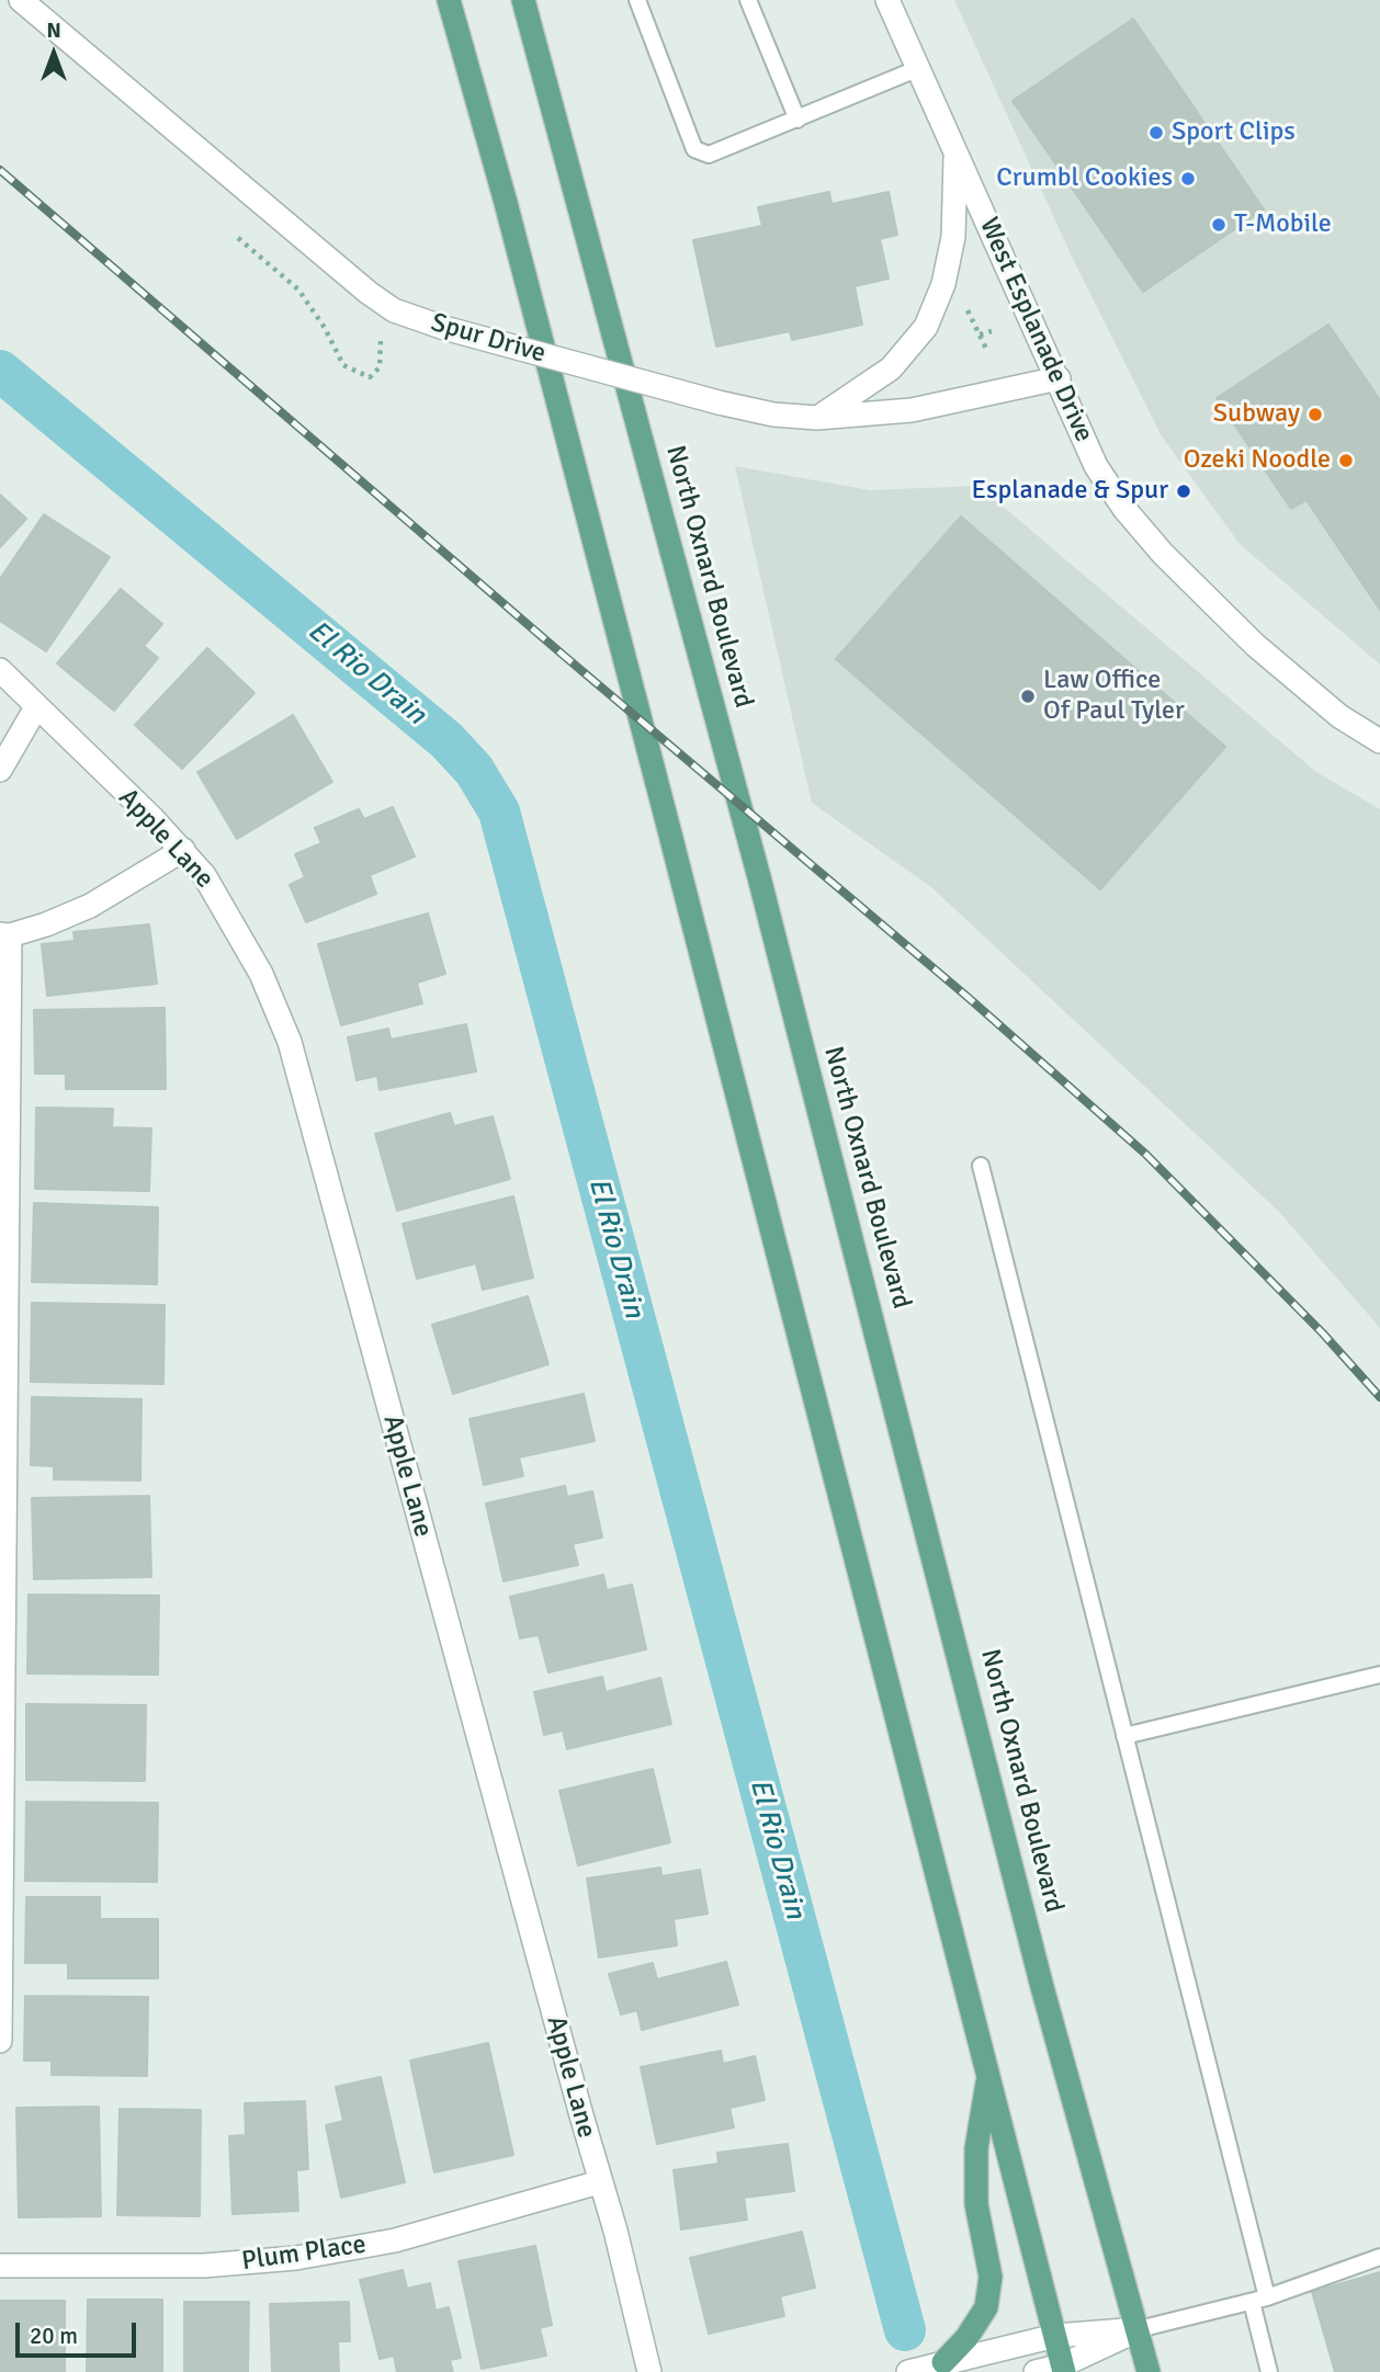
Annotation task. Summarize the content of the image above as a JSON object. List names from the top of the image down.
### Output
{
  "streets": {
    "main road": ["North Oxnard Boulevard"],
    "street": [
      "West Esplanade Drive",
      "Spur Drive",
      "Apple Lane",
      "Plum Place"
    ]
  },
  "crossings": [
    ["West Esplanade Drive", "Spur Drive"],
    ["Apple Lane", "Plum Place"]
  ],
  "water": ["El Rio Drain"],
  "places": [
    "Sport Clips",
    "Crumbl Cookies",
    "T-Mobile",
    "Subway",
    "Ozeki Noodle",
    "Esplanade & Spur",
    "Law Office Of Paul Tyler"
  ],
  "scale_bar": "20 m",
  "north": "top"
}
